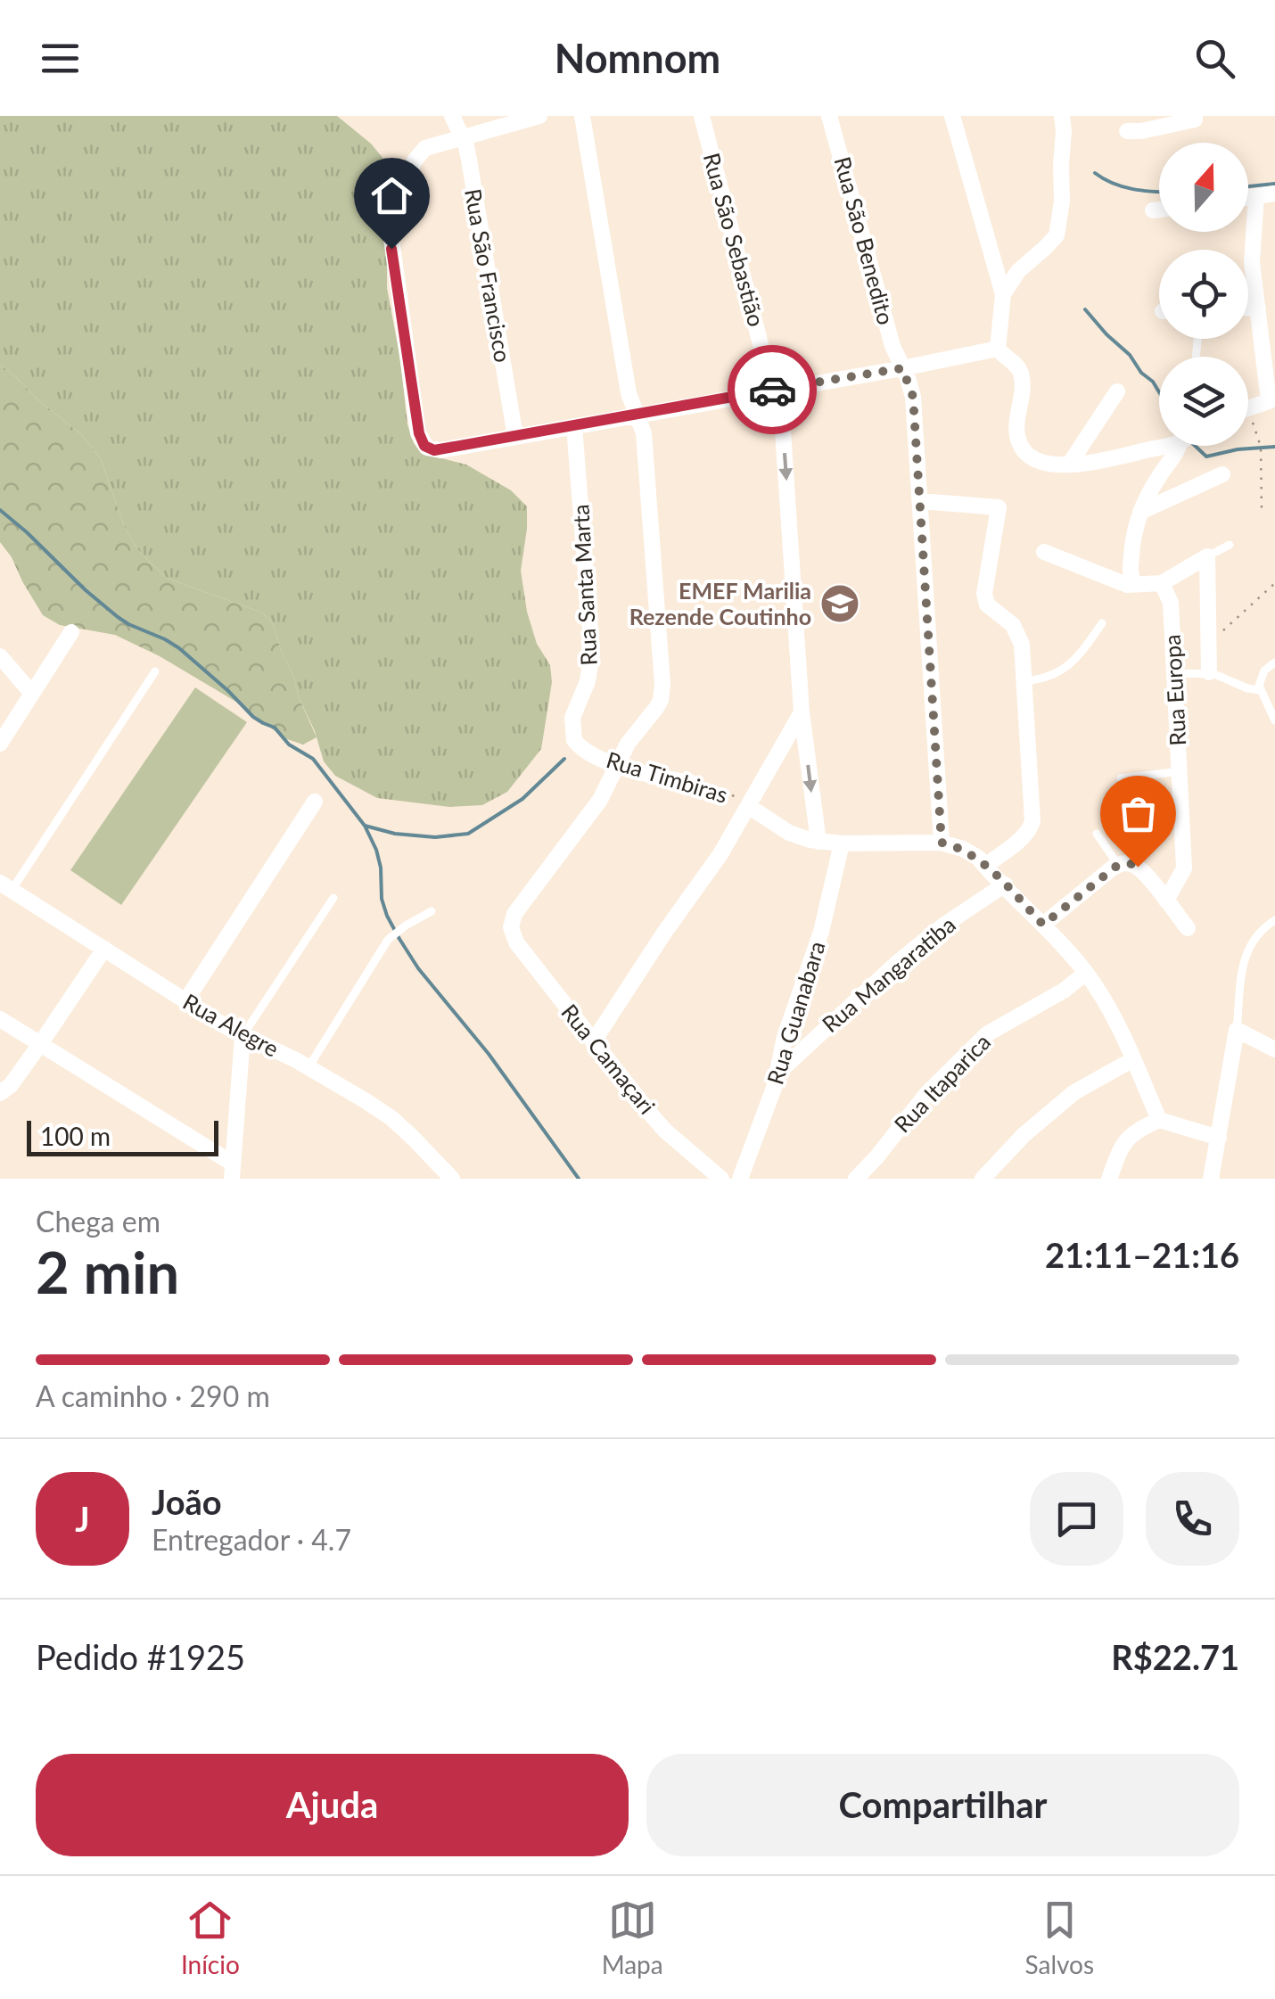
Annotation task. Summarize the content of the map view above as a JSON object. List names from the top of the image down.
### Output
{
  "streets": {
    "street": [
      "Rua São Sebastião",
      "Rua São Benedito",
      "Rua São Francisco",
      "Rua Santa Marta",
      "Rua Europa",
      "Rua Timbiras",
      "Rua Mangaratiba",
      "Rua Guanabara",
      "Rua Alegre",
      "Rua Camaçari",
      "Rua Itaparica"
    ]
  },
  "crossings": [
    ["Rua São Sebastião", "Rua Timbiras"],
    ["Rua São Benedito", "Rua Timbiras"],
    ["Rua Santa Marta", "Rua Timbiras"],
    ["Rua Timbiras", "Rua Mangaratiba"],
    ["Rua Timbiras", "Rua Guanabara"],
    ["Rua Timbiras", "Rua Camaçari"],
    ["Rua Timbiras", "Rua Itaparica"],
    ["Rua Mangaratiba", "Rua Guanabara"]
  ],
  "places": {
    "school or university": ["EMEF Marilia Rezende Coutinho"]
  },
  "scale_bar": "100 m",
  "north": "top",
  "page": {
    "header": "Nomnom",
    "scale": "100 m",
    "heading": ["2 min", "Chega em", "21:11–21:16"],
    "panel": [
      "João",
      "Entregador · 4.7",
      "Pedido #1925",
      "R$22.71"
    ],
    "bar": "A caminho · 290 m",
    "round": "J",
    "buttons": ["Ajuda", "Compartilhar"],
    "tabs": ["Início", "Mapa", "Salvos"]
  }
}
